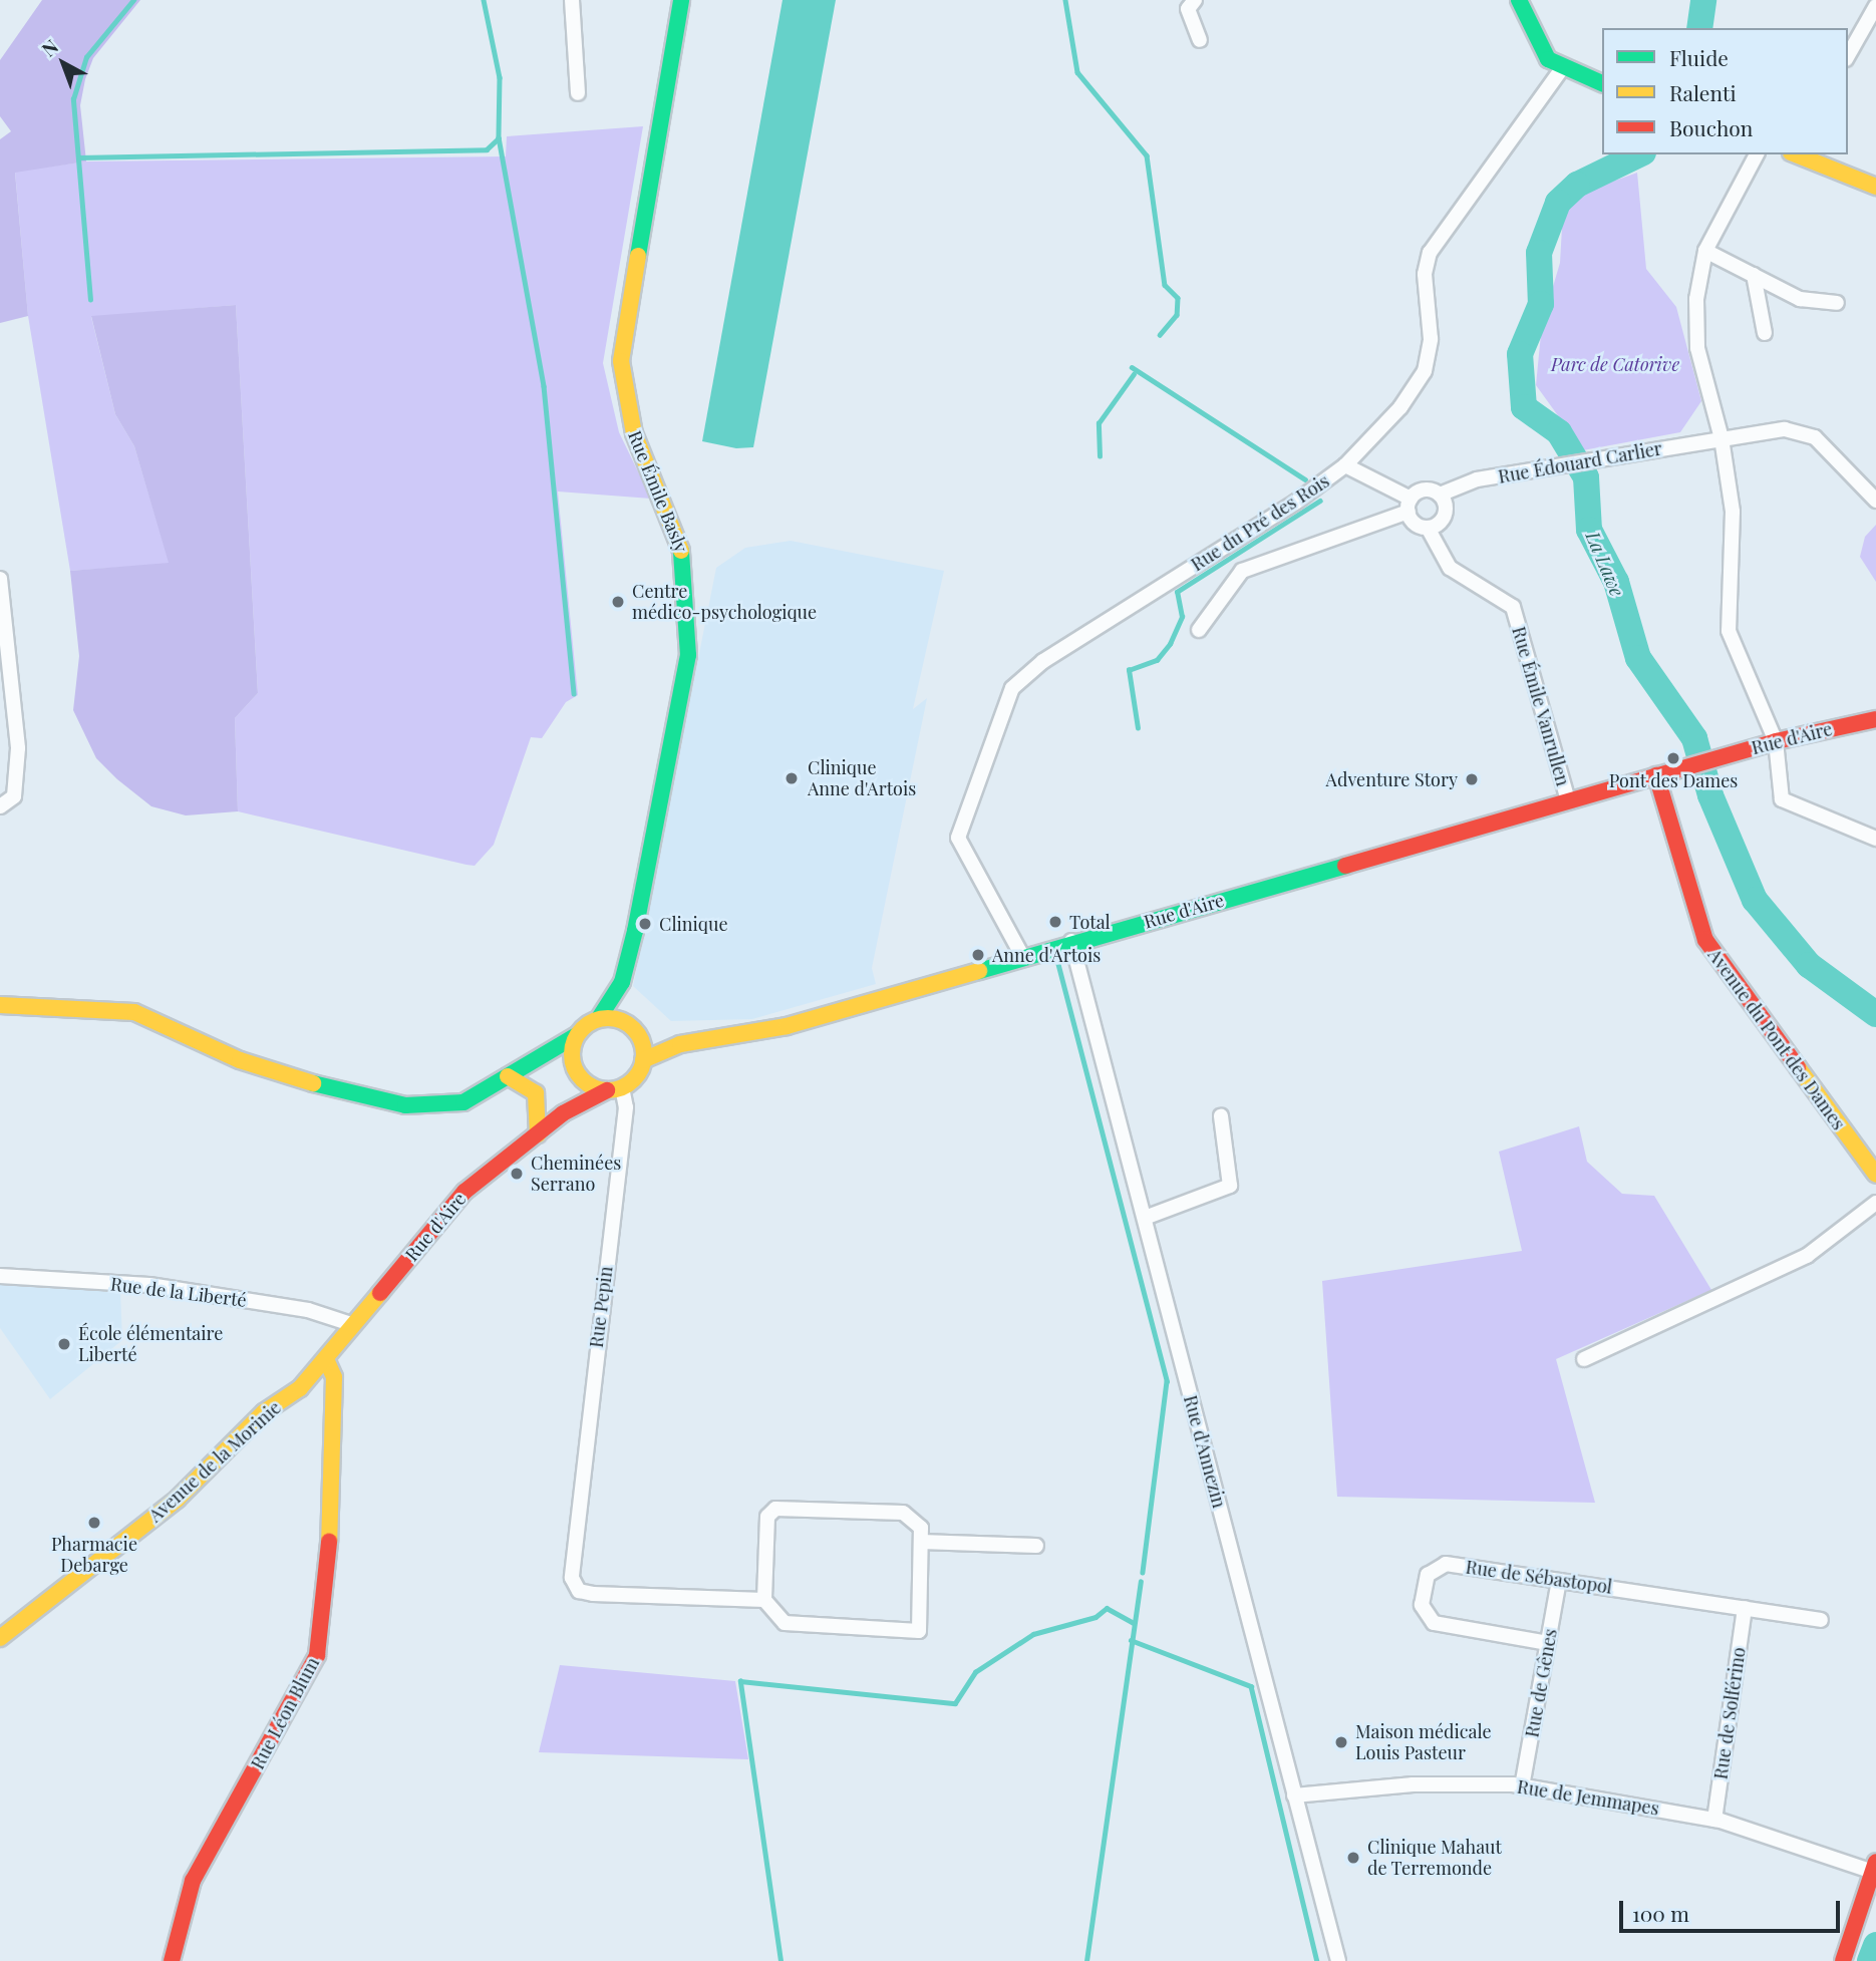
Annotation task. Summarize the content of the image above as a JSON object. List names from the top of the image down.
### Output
{
  "streets": {
    "main road": [
      "Rue Émile Basly",
      "Rue d'Aire",
      "Avenue du Pont des Dames",
      "Avenue de la Morinie",
      "Rue Léon Blum"
    ],
    "street": [
      "Rue Édouard Carlier",
      "Rue du Pré des Rois",
      "Rue Émile Vanrullen",
      "Rue de la Liberté",
      "Rue Pepin",
      "Rue d'Annezin",
      "Rue de Sébastopol",
      "Rue de Gênes",
      "Rue de Solférino",
      "Rue de Jemmapes"
    ]
  },
  "crossings": [
    ["Rue Émile Basly", "Rue d'Aire"],
    ["Rue Émile Basly", "Rue Pepin"],
    ["Rue du Pré des Rois", "Rue d'Aire"],
    ["Rue Émile Vanrullen", "Rue d'Aire"],
    ["Rue d'Aire", "Avenue du Pont des Dames"],
    ["Rue d'Aire", "Rue de la Liberté"],
    ["Rue d'Aire", "Rue Pepin"],
    ["Rue d'Aire", "Rue d'Annezin"],
    ["Rue d'Aire", "Avenue de la Morinie"],
    ["Rue d'Aire", "Rue Léon Blum"],
    ["Rue d'Annezin", "Rue de Jemmapes"],
    ["Avenue de la Morinie", "Rue Léon Blum"],
    ["Rue de Sébastopol", "Rue de Gênes"],
    ["Rue de Sébastopol", "Rue de Solférino"],
    ["Rue de Gênes", "Rue de Jemmapes"],
    ["Rue de Solférino", "Rue de Jemmapes"]
  ],
  "water": ["La Lawe"],
  "parks": ["Parc de Catorive"],
  "places": [
    "Centre médico-psychologique",
    "Pont des Dames",
    "Clinique Anne d'Artois",
    "Adventure Story",
    "Total",
    "Clinique",
    "Anne d'Artois",
    "Cheminées Serrano",
    "École élémentaire Liberté",
    "Pharmacie Debarge",
    "Maison médicale Louis Pasteur",
    "Clinique Mahaut de Terremonde"
  ],
  "legend": ["Fluide", "Ralenti", "Bouchon"],
  "scale_bar": "100 m",
  "north": "top left"
}
